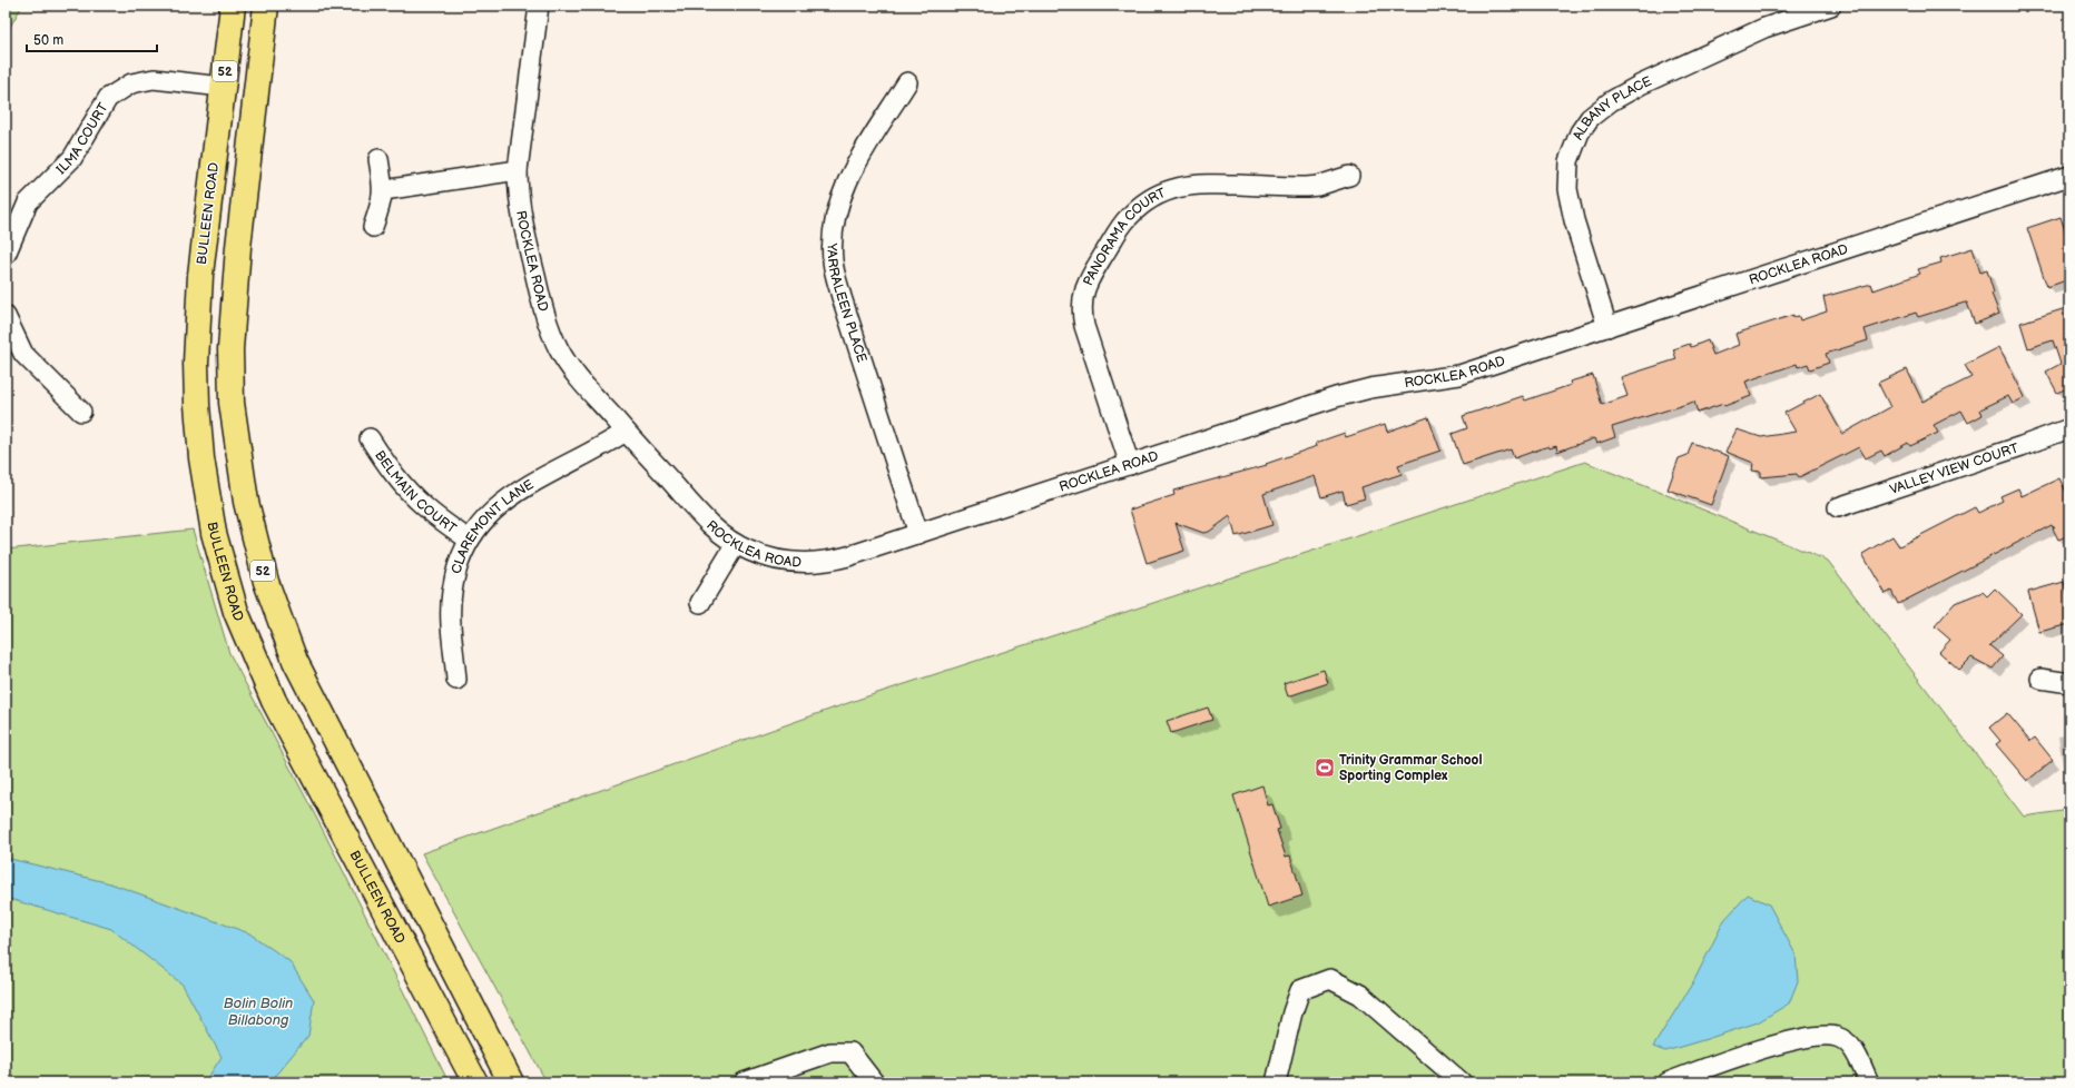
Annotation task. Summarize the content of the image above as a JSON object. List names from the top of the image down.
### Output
{
  "streets": {
    "highway": ["52", "BULLEEN ROAD"],
    "street": [
      "ALBANY PLACE",
      "ILMA COURT",
      "PANORAMA COURT",
      "ROCKLEA ROAD",
      "YARRALEEN PLACE",
      "VALLEY VIEW COURT",
      "BELMAIN COURT",
      "CLAREMONT LANE"
    ]
  },
  "crossings": [
    ["ALBANY PLACE", "ROCKLEA ROAD"],
    ["ILMA COURT", "BULLEEN ROAD"],
    ["PANORAMA COURT", "ROCKLEA ROAD"],
    ["ROCKLEA ROAD", "YARRALEEN PLACE"],
    ["ROCKLEA ROAD", "CLAREMONT LANE"],
    ["BELMAIN COURT", "CLAREMONT LANE"]
  ],
  "water": ["Bolin Bolin Billabong"],
  "places": {
    "sports": ["Trinity Grammar School Sporting Complex"]
  },
  "scale_bar": "50 m"
}
